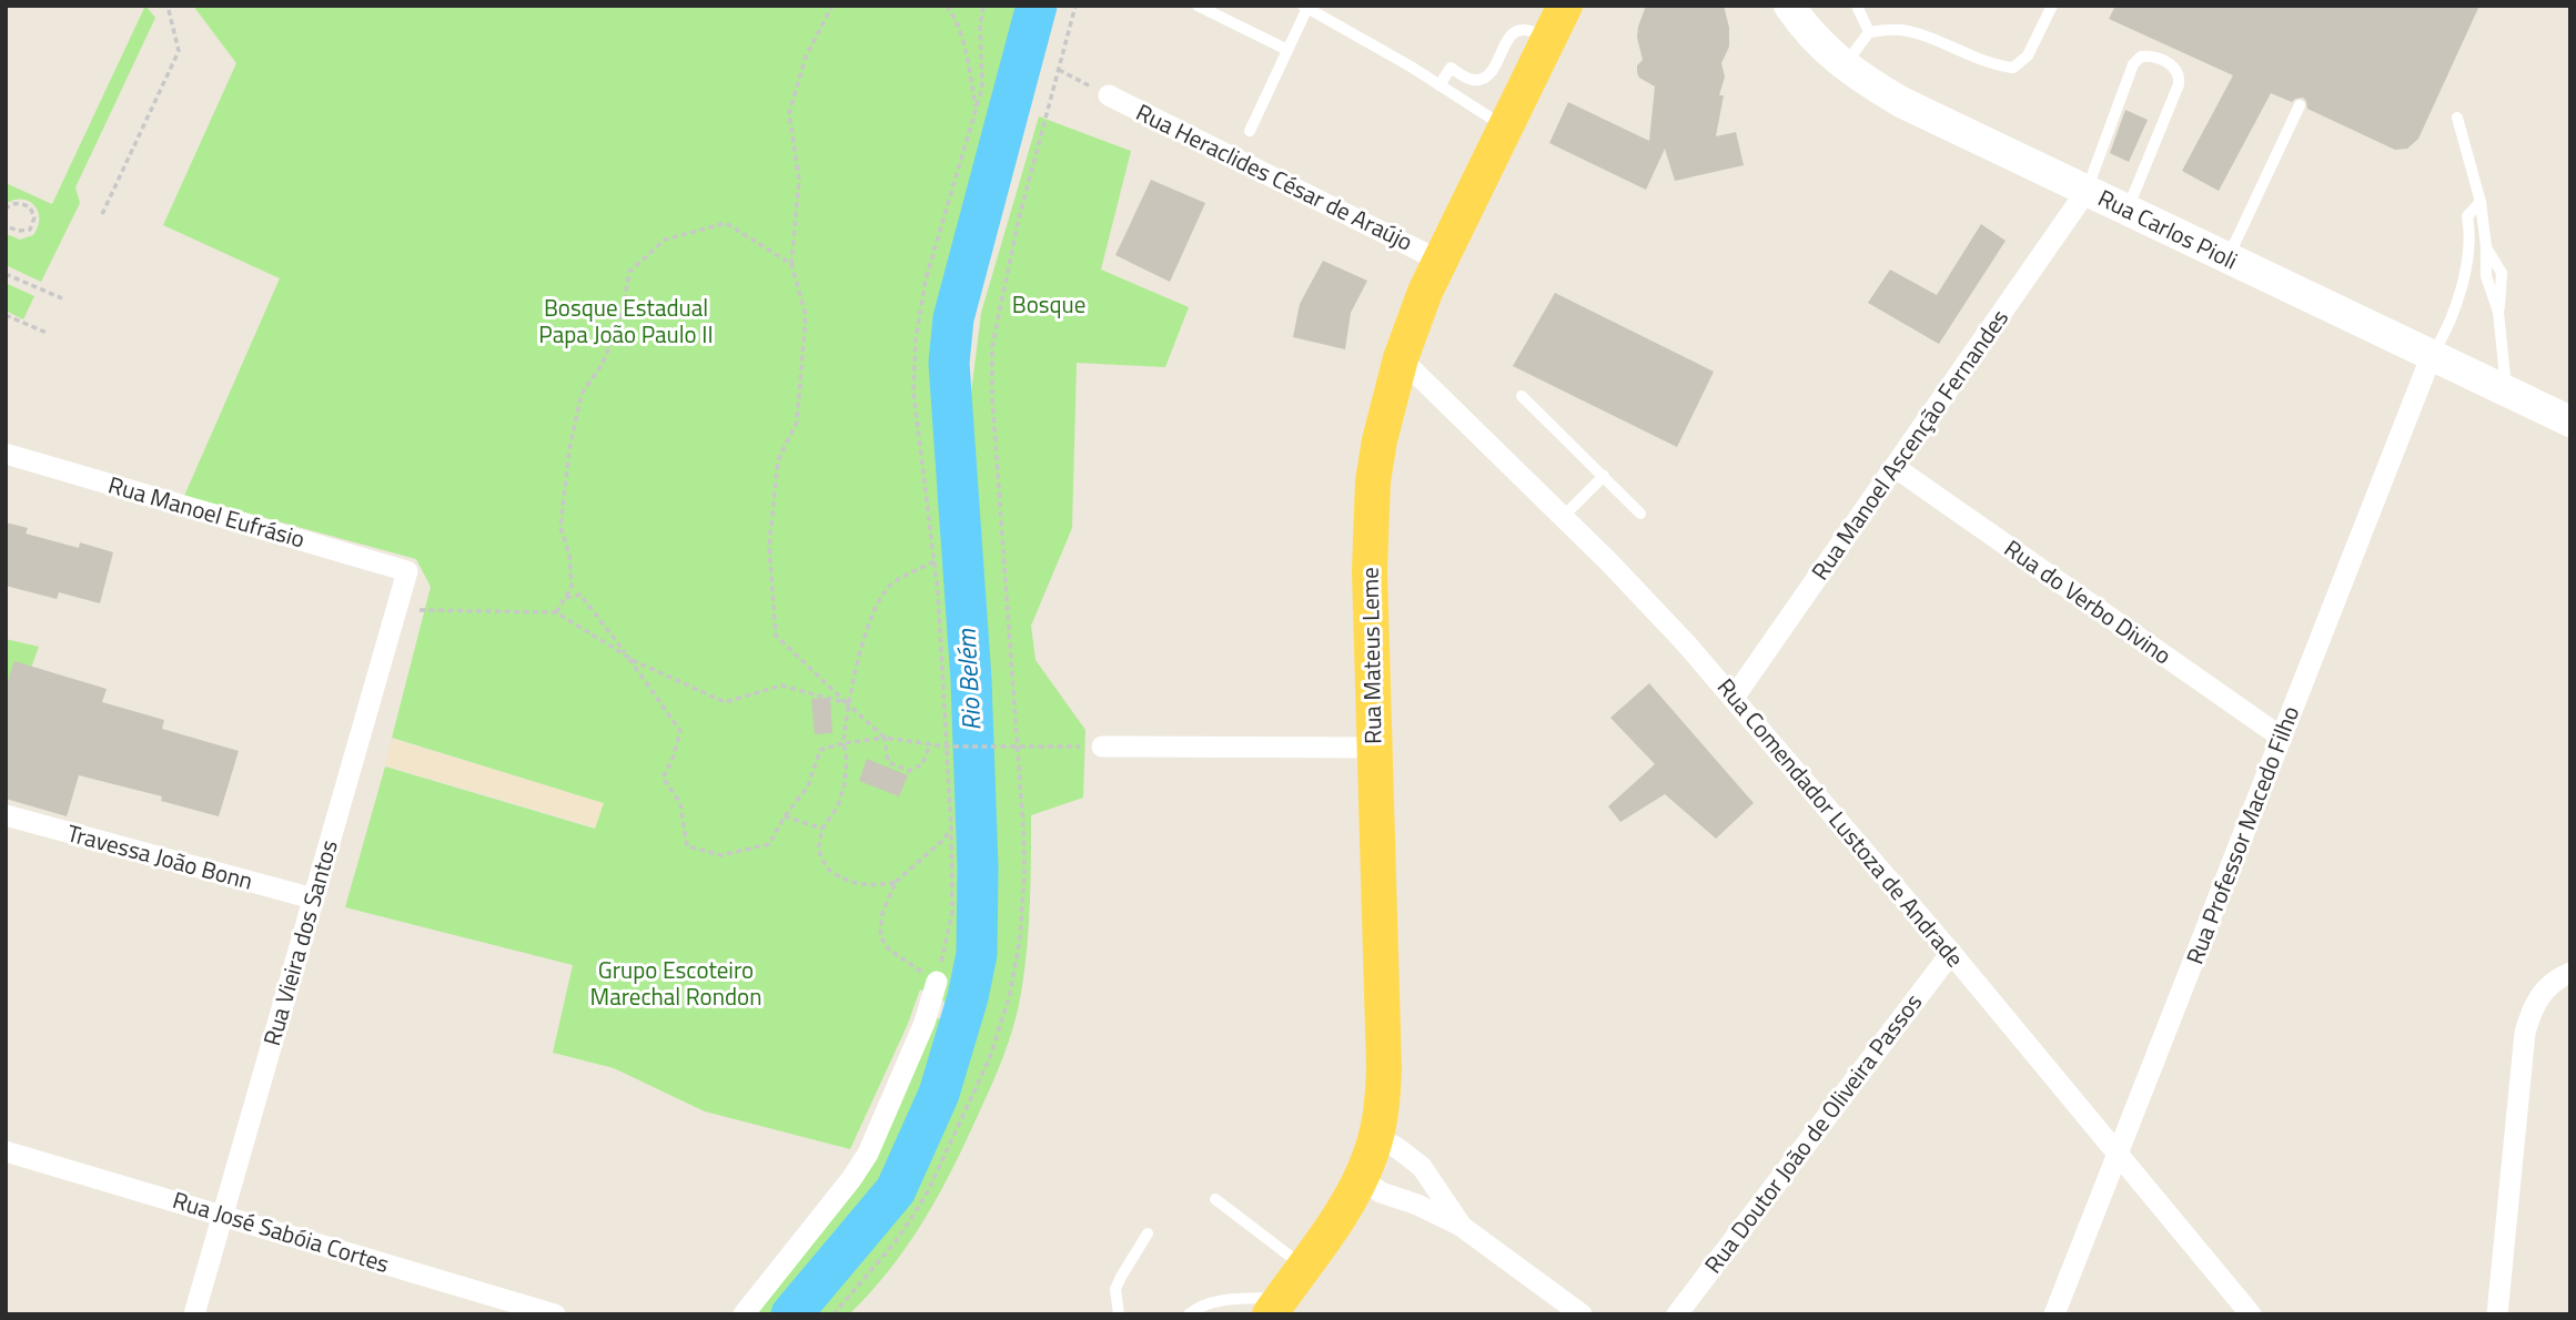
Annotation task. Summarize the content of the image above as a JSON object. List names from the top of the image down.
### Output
{
  "streets": {
    "main road": ["Rua Carlos Pioli", "Rua Mateus Leme"],
    "street": [
      "Rua Heraclides César de Araújo",
      "Rua Manoel Ascenção Fernandes",
      "Rua Manoel Eufrásio",
      "Rua do Verbo Divino",
      "Rua Comendador Lustoza de Andrade",
      "Rua Professor Macedo Filho",
      "Travessa João Bonn",
      "Rua Vieira dos Santos",
      "Rua Doutor João de Oliveira Passos",
      "Rua José Sabóia Cortes"
    ]
  },
  "crossings": [
    ["Rua Heraclides César de Araújo", "Rua Mateus Leme"],
    ["Rua Carlos Pioli", "Rua Manoel Ascenção Fernandes"],
    ["Rua Carlos Pioli", "Rua Professor Macedo Filho"],
    ["Rua Manoel Ascenção Fernandes", "Rua do Verbo Divino"],
    ["Rua Manoel Ascenção Fernandes", "Rua Comendador Lustoza de Andrade"],
    ["Rua Manoel Eufrásio", "Rua Vieira dos Santos"],
    ["Rua do Verbo Divino", "Rua Professor Macedo Filho"],
    ["Rua Mateus Leme", "Rua Comendador Lustoza de Andrade"],
    ["Rua Comendador Lustoza de Andrade", "Rua Professor Macedo Filho"],
    ["Rua Comendador Lustoza de Andrade", "Rua Doutor João de Oliveira Passos"],
    ["Travessa João Bonn", "Rua Vieira dos Santos"],
    ["Rua Vieira dos Santos", "Rua José Sabóia Cortes"]
  ],
  "water": ["Rio Belém"],
  "parks": ["Bosque", "Bosque Estadual Papa João Paulo II", "Grupo Escoteiro Marechal Rondon"]
}
